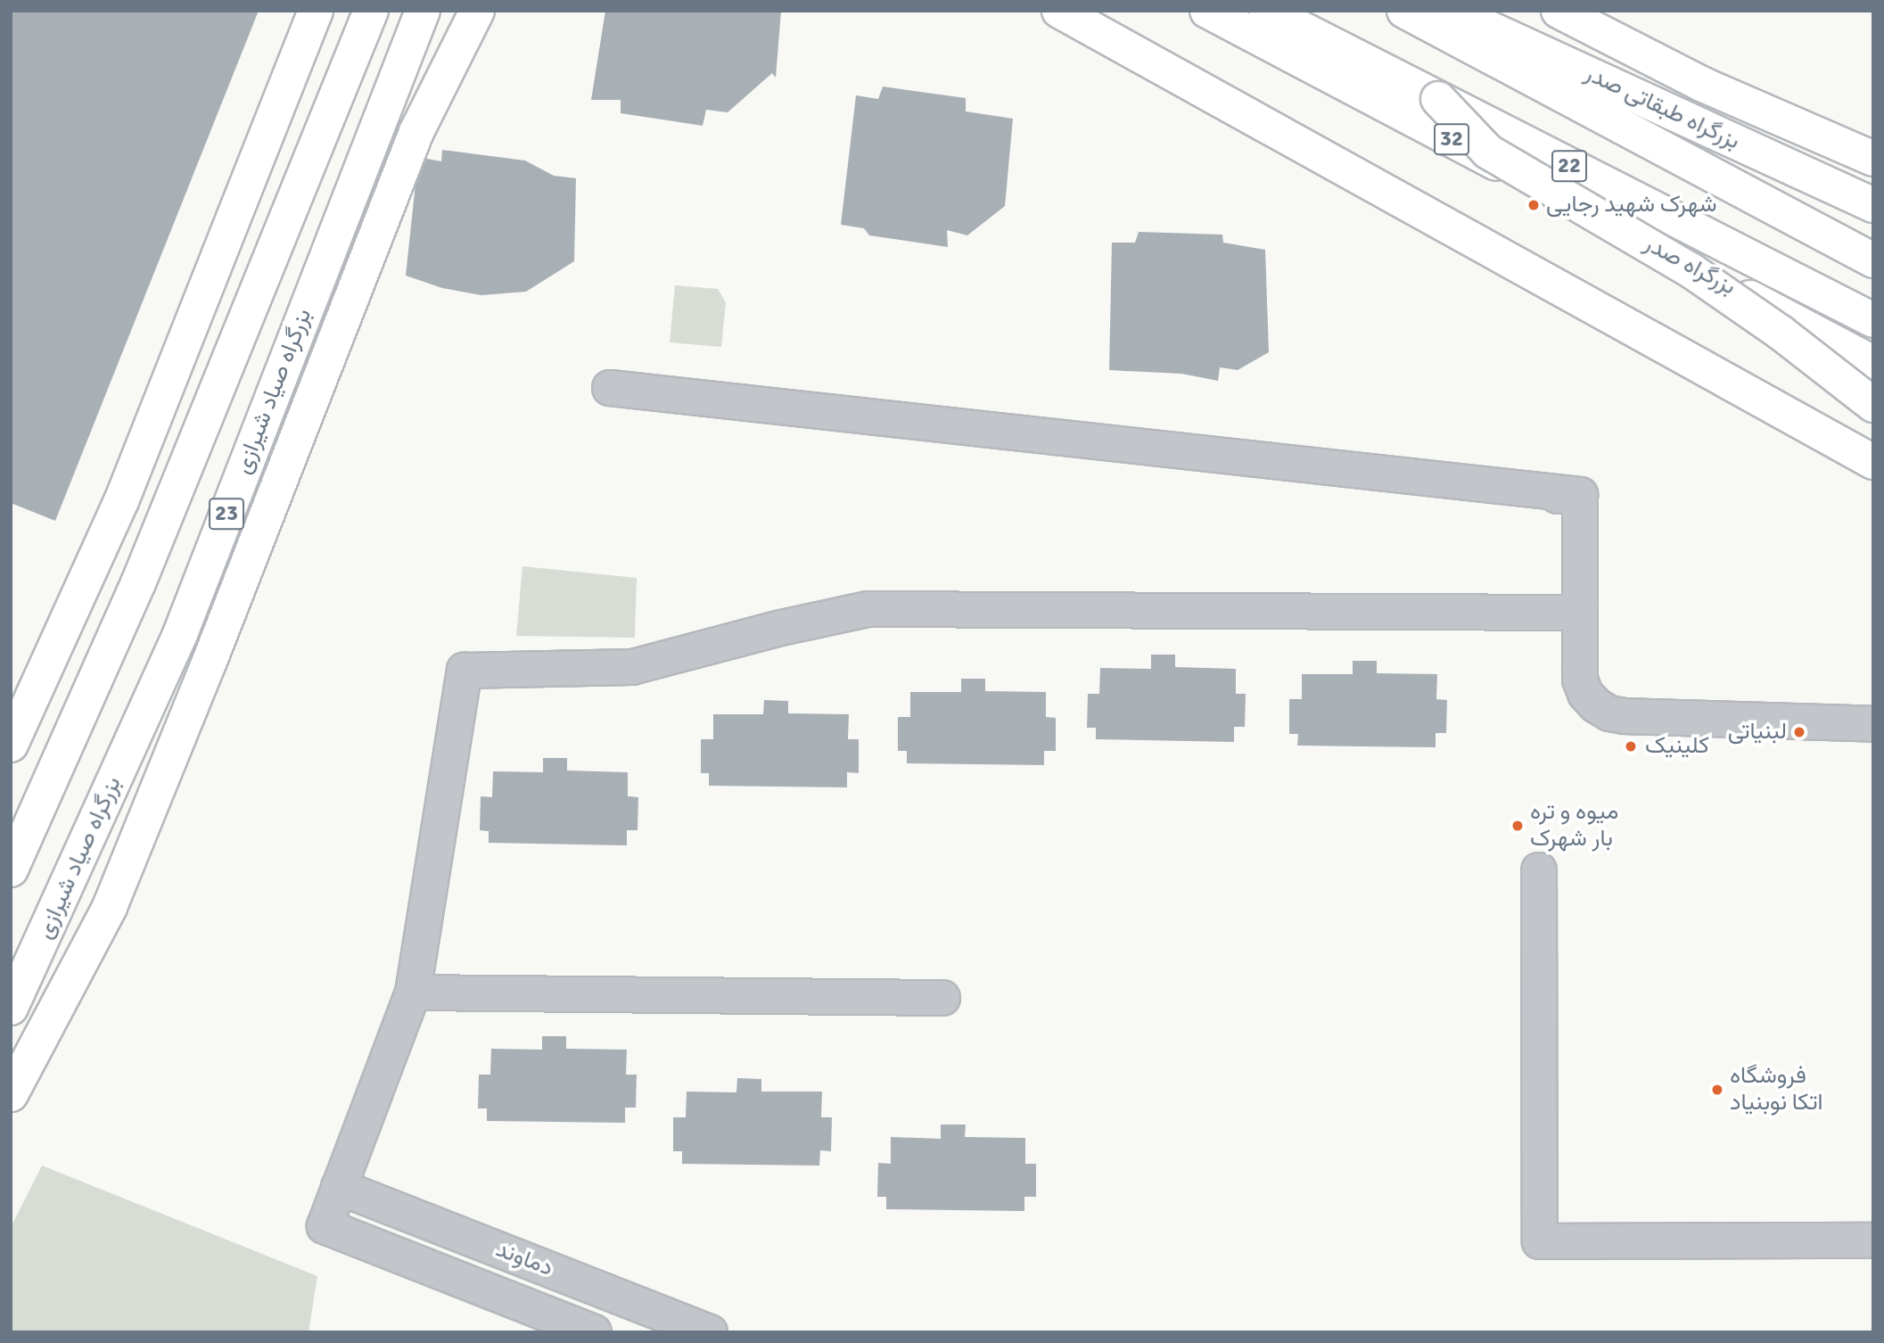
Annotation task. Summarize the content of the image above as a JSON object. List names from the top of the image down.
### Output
{
  "streets": {
    "highway": [
      "بزرگراه طبقاتی صدر",
      "32",
      "22",
      "بزرگراه صدر",
      "بزرگراه صیاد شیرازی",
      "23"
    ],
    "street": ["دماوند"]
  },
  "places": [
    "شهرک شهید رجایی",
    "لبنیاتی",
    "کلینیک",
    "میوه و تره بار شهرک",
    "فروشگاه اتکا نوبنیاد"
  ]
}
